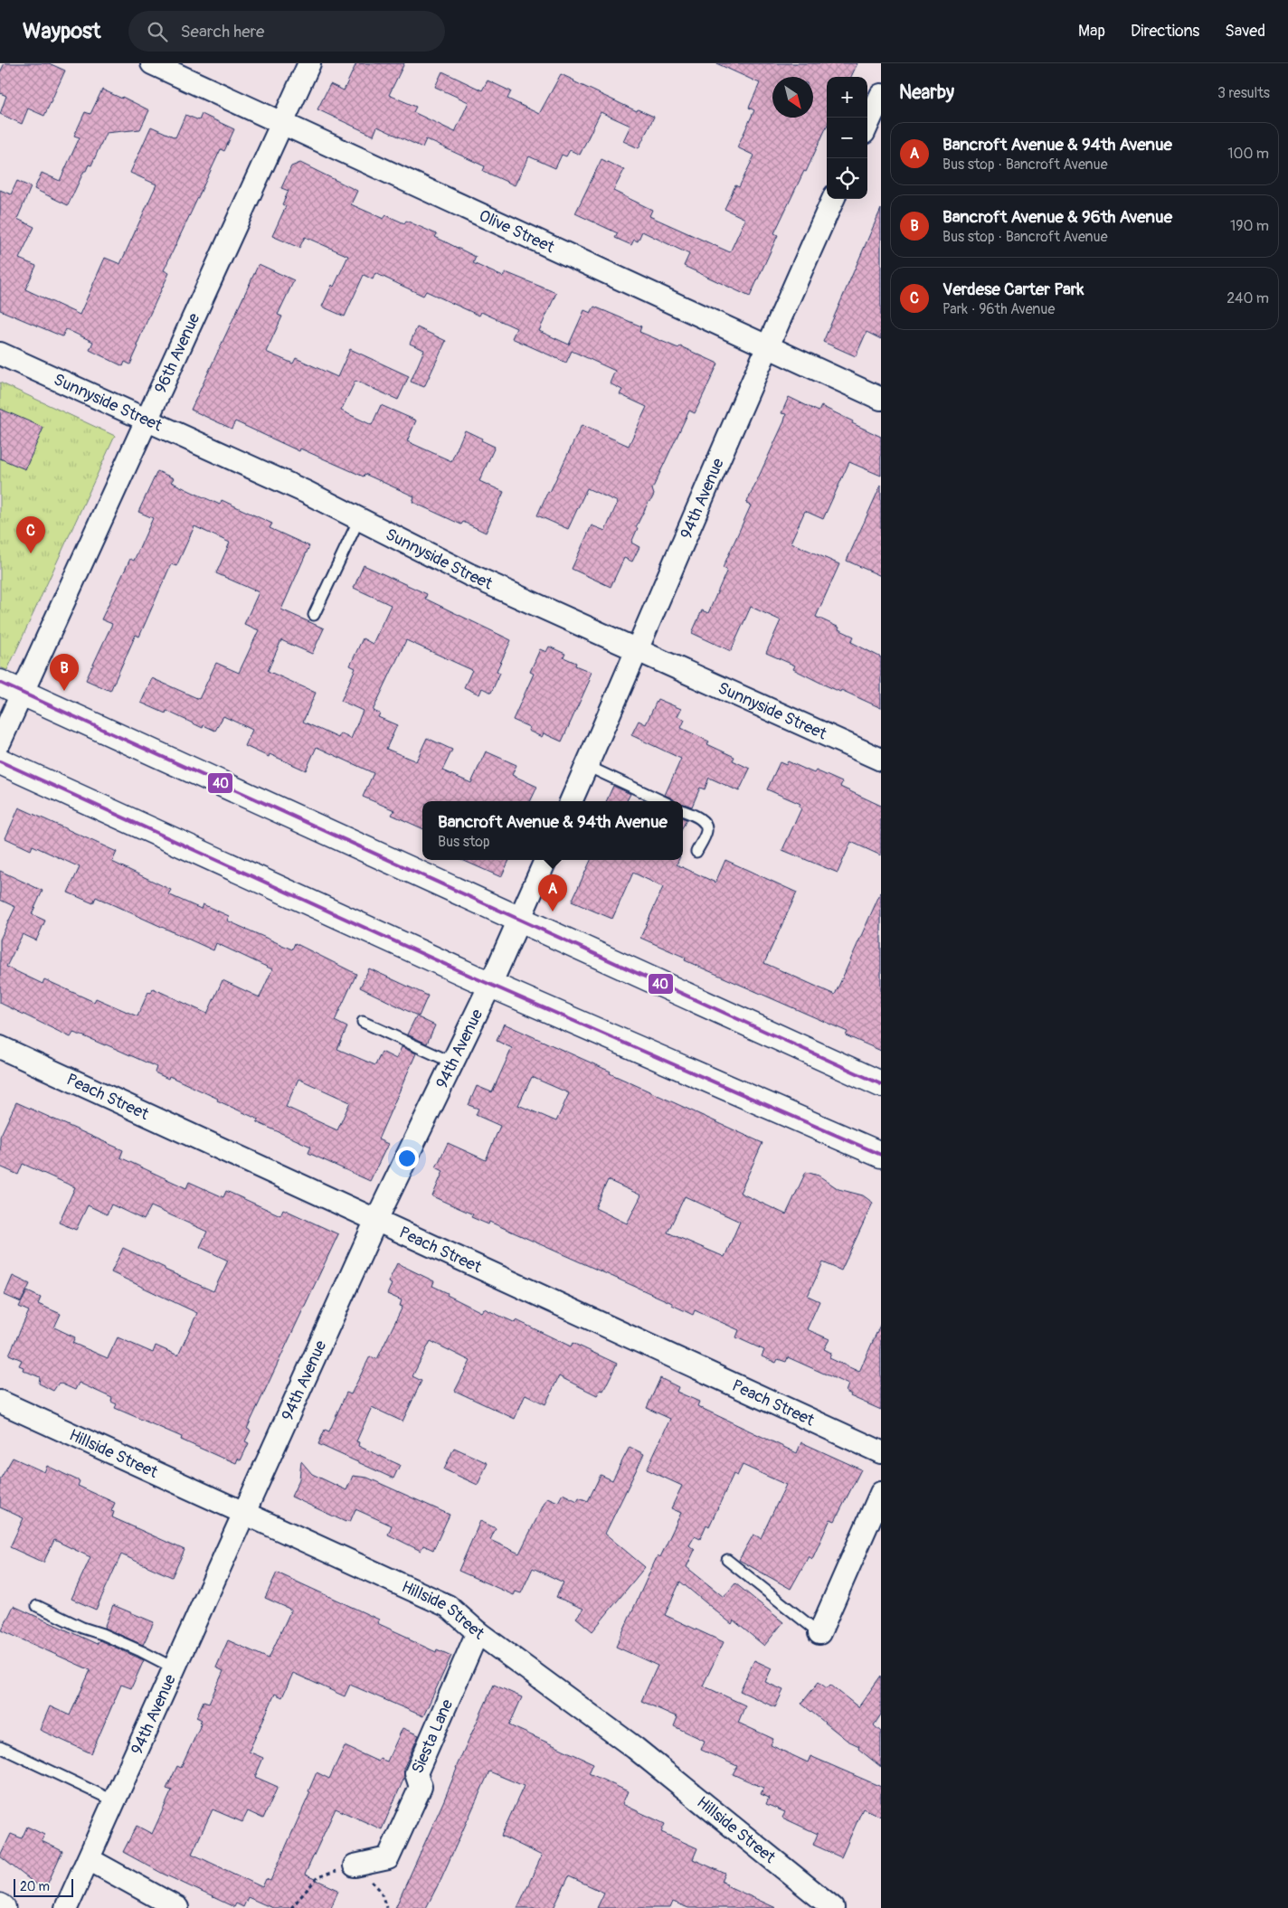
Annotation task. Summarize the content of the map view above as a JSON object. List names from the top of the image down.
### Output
{
  "streets": {
    "street": [
      "Olive Street",
      "96th Avenue",
      "Sunnyside Street",
      "94th Avenue",
      "Peach Street",
      "Hillside Street",
      "Siesta Lane"
    ]
  },
  "crossings": [
    ["Olive Street", "96th Avenue"],
    ["Olive Street", "94th Avenue"],
    ["96th Avenue", "Sunnyside Street"],
    ["Sunnyside Street", "94th Avenue"],
    ["94th Avenue", "Peach Street"],
    ["94th Avenue", "Hillside Street"],
    ["Hillside Street", "Siesta Lane"]
  ],
  "lines": ["transit line 40"],
  "scale_bar": "20 m",
  "north": "bottom right",
  "page": {
    "header": "Waypost",
    "search": "Search here",
    "nav": ["Map", "Directions", "Saved"],
    "heading": ["Nearby", "3 results"],
    "map_buttons": ["+", "−"],
    "list": [
      {
        "mark": "A",
        "name": "Bancroft Avenue & 94th Avenue",
        "note": "Bus stop · Bancroft Avenue",
        "value": "100 m"
      },
      {
        "mark": "B",
        "name": "Bancroft Avenue & 96th Avenue",
        "note": "Bus stop · Bancroft Avenue",
        "value": "190 m"
      },
      {
        "mark": "C",
        "name": "Verdese Carter Park",
        "note": "Park · 96th Avenue",
        "value": "240 m"
      }
    ],
    "pins": ["C", "B", "A"],
    "popup": ["Bancroft Avenue & 94th Avenue", "Bus stop"],
    "scale": "20 m"
  }
}
